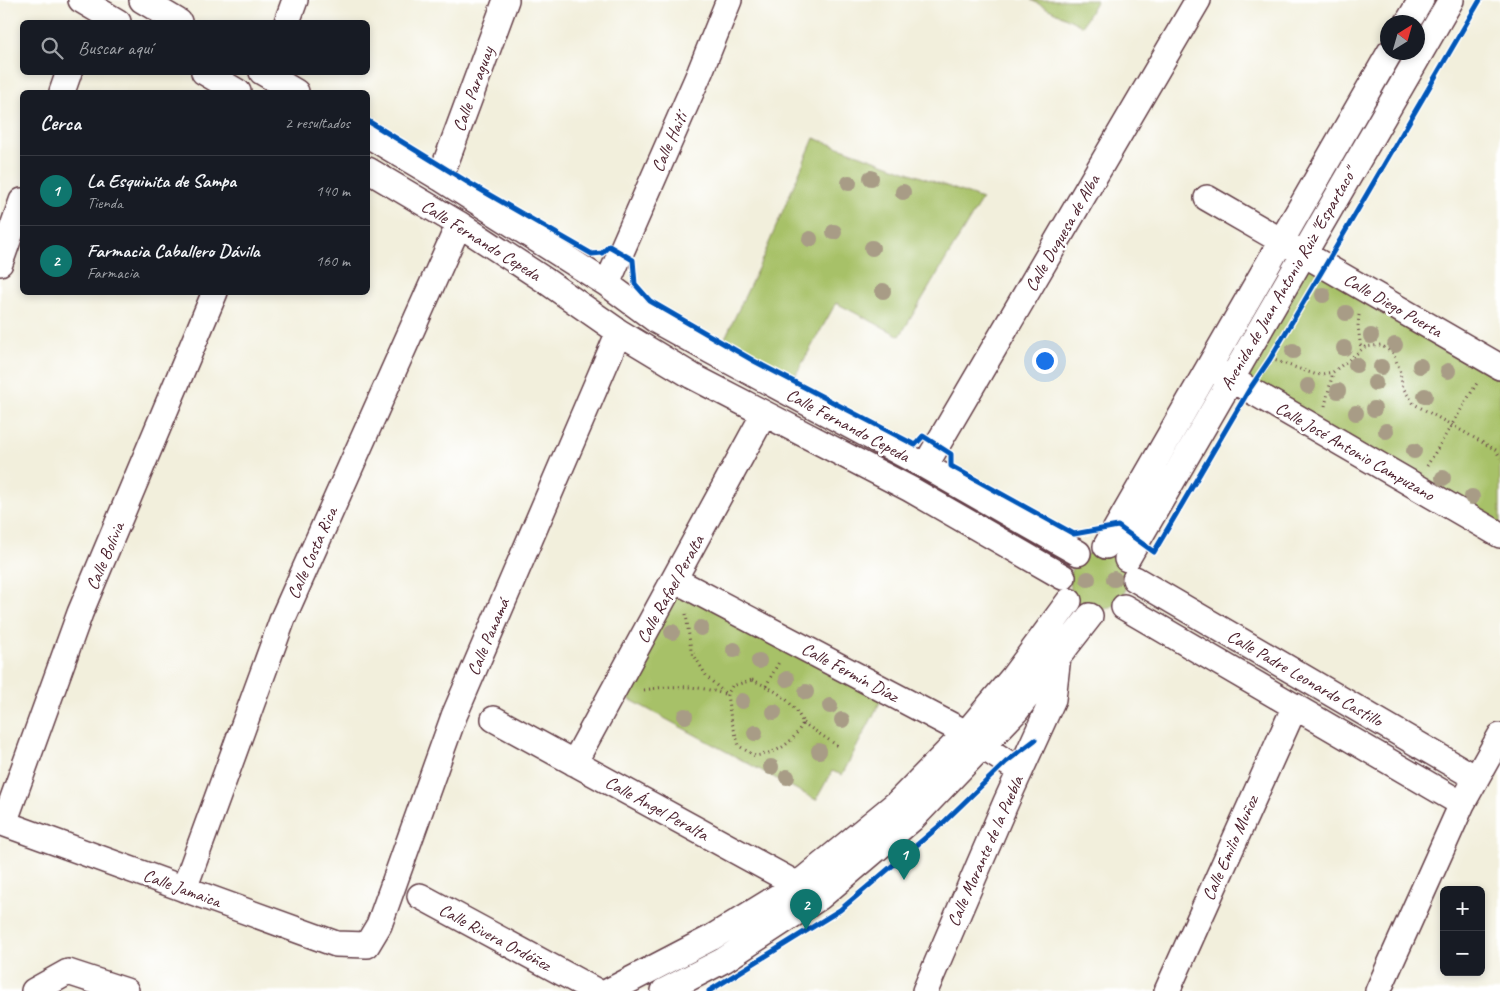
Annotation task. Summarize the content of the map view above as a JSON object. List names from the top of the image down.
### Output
{
  "streets": {
    "street": [
      "Calle Paraguay",
      "Calle Haití",
      "Calle Duquesa de Alba",
      "Calle Fernando Cepeda",
      "Avenida de Juan Antonio Ruiz \"Espartaco\"",
      "Calle Diego Puerta",
      "Calle José Antonio Campuzano",
      "Calle Costa Rica",
      "Calle Bolivia",
      "Calle Rafael Peralta",
      "Calle Panamá",
      "Calle Fermín Díaz",
      "Calle Padre Leonardo Castillo",
      "Calle Ángel Peralta",
      "Calle Emilio Muñoz",
      "Calle Morante de la Puebla",
      "Calle Jamaica",
      "Calle Rivera Ordóñez"
    ]
  },
  "crossings": [
    ["Calle Paraguay", "Calle Fernando Cepeda"],
    ["Calle Haití", "Calle Fernando Cepeda"],
    ["Calle Duquesa de Alba", "Calle Fernando Cepeda"],
    ["Calle Fernando Cepeda", "Avenida de Juan Antonio Ruiz \"Espartaco\""],
    ["Calle Fernando Cepeda", "Calle Costa Rica"],
    ["Calle Fernando Cepeda", "Calle Rafael Peralta"],
    ["Calle Fernando Cepeda", "Calle Panamá"],
    ["Calle Fernando Cepeda", "Calle Padre Leonardo Castillo"],
    ["Avenida de Juan Antonio Ruiz \"Espartaco\"", "Calle Diego Puerta"],
    ["Avenida de Juan Antonio Ruiz \"Espartaco\"", "Calle José Antonio Campuzano"],
    ["Avenida de Juan Antonio Ruiz \"Espartaco\"", "Calle Padre Leonardo Castillo"],
    ["Calle Costa Rica", "Calle Jamaica"],
    ["Calle Bolivia", "Calle Jamaica"],
    ["Calle Rafael Peralta", "Calle Fermín Díaz"],
    ["Calle Rafael Peralta", "Calle Ángel Peralta"],
    ["Calle Panamá", "Calle Jamaica"],
    ["Calle Fermín Díaz", "Calle Morante de la Puebla"],
    ["Calle Padre Leonardo Castillo", "Calle Emilio Muñoz"]
  ],
  "north": "top right",
  "page": {
    "search": "Buscar aquí",
    "heading": ["Cerca", "2 resultados"],
    "list": [
      {
        "mark": "1",
        "name": "La Esquinita de Sampa",
        "note": "Tienda",
        "value": "140 m"
      },
      {
        "mark": "2",
        "name": "Farmacia Caballero Dávila",
        "note": "Farmacia",
        "value": "160 m"
      }
    ],
    "pins": ["1", "2"],
    "map_buttons": ["+", "−"]
  }
}
